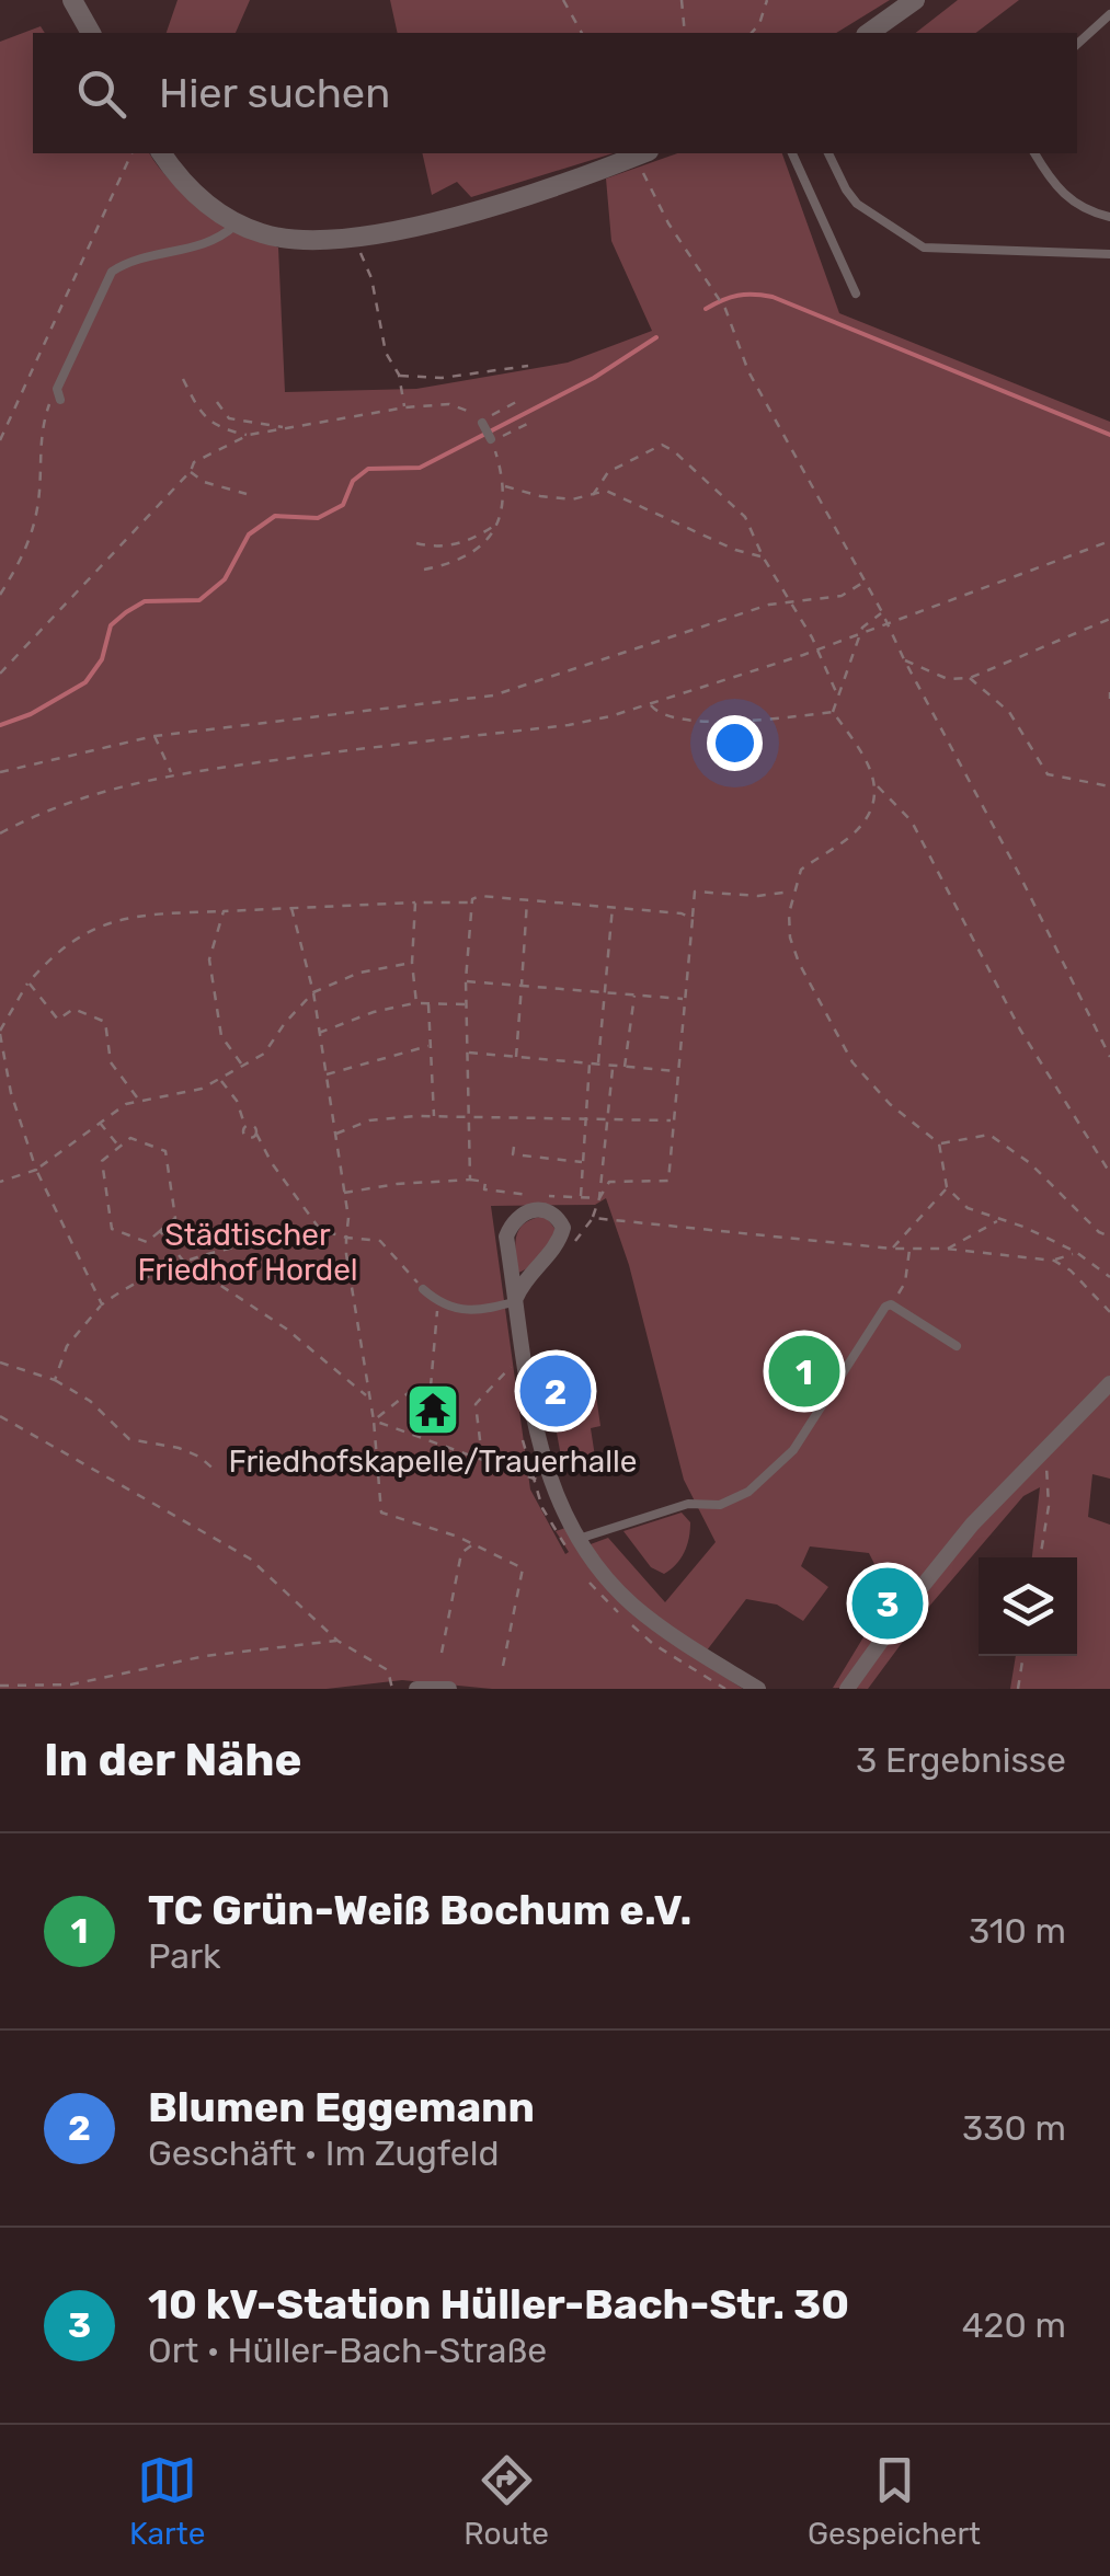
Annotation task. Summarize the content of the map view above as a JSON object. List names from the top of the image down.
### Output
{
  "parks": ["Städtischer Friedhof Hordel"],
  "places": {
    "temple": ["Friedhofskapelle/Trauerhalle"]
  },
  "page": {
    "search": "Hier suchen",
    "pins": ["1", "2", "3"],
    "heading": ["In der Nähe", "3 Ergebnisse"],
    "list": [
      {
        "mark": "1",
        "name": "TC Grün-Weiß Bochum e.V.",
        "note": "Park",
        "value": "310 m"
      },
      {
        "mark": "2",
        "name": "Blumen Eggemann",
        "note": "Geschäft · Im Zugfeld",
        "value": "330 m"
      },
      {
        "mark": "3",
        "name": "10 kV-Station Hüller-Bach-Str. 30",
        "note": "Ort · Hüller-Bach-Straße",
        "value": "420 m"
      }
    ],
    "nav": ["Karte", "Route", "Gespeichert"]
  }
}
